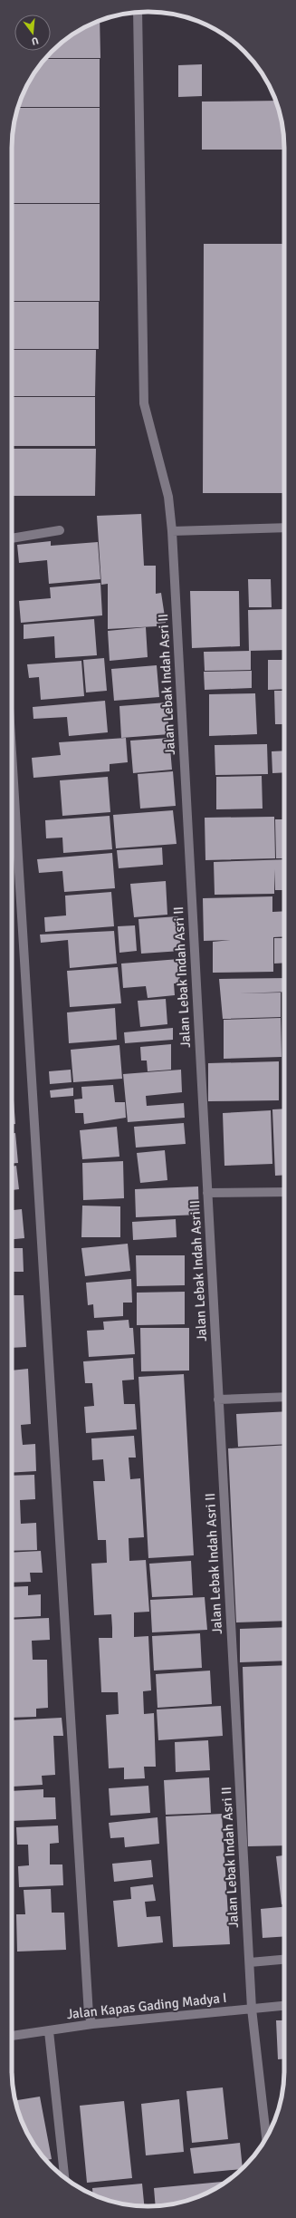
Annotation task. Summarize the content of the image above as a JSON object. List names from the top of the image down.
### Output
{
  "streets": {
    "street": ["Jalan Lebak Indah Asri II", "Jalan Kapas Gading Madya I"]
  },
  "crossings": [
    ["Jalan Lebak Indah Asri II", "Jalan Kapas Gading Madya I"]
  ],
  "north": "bottom"
}
